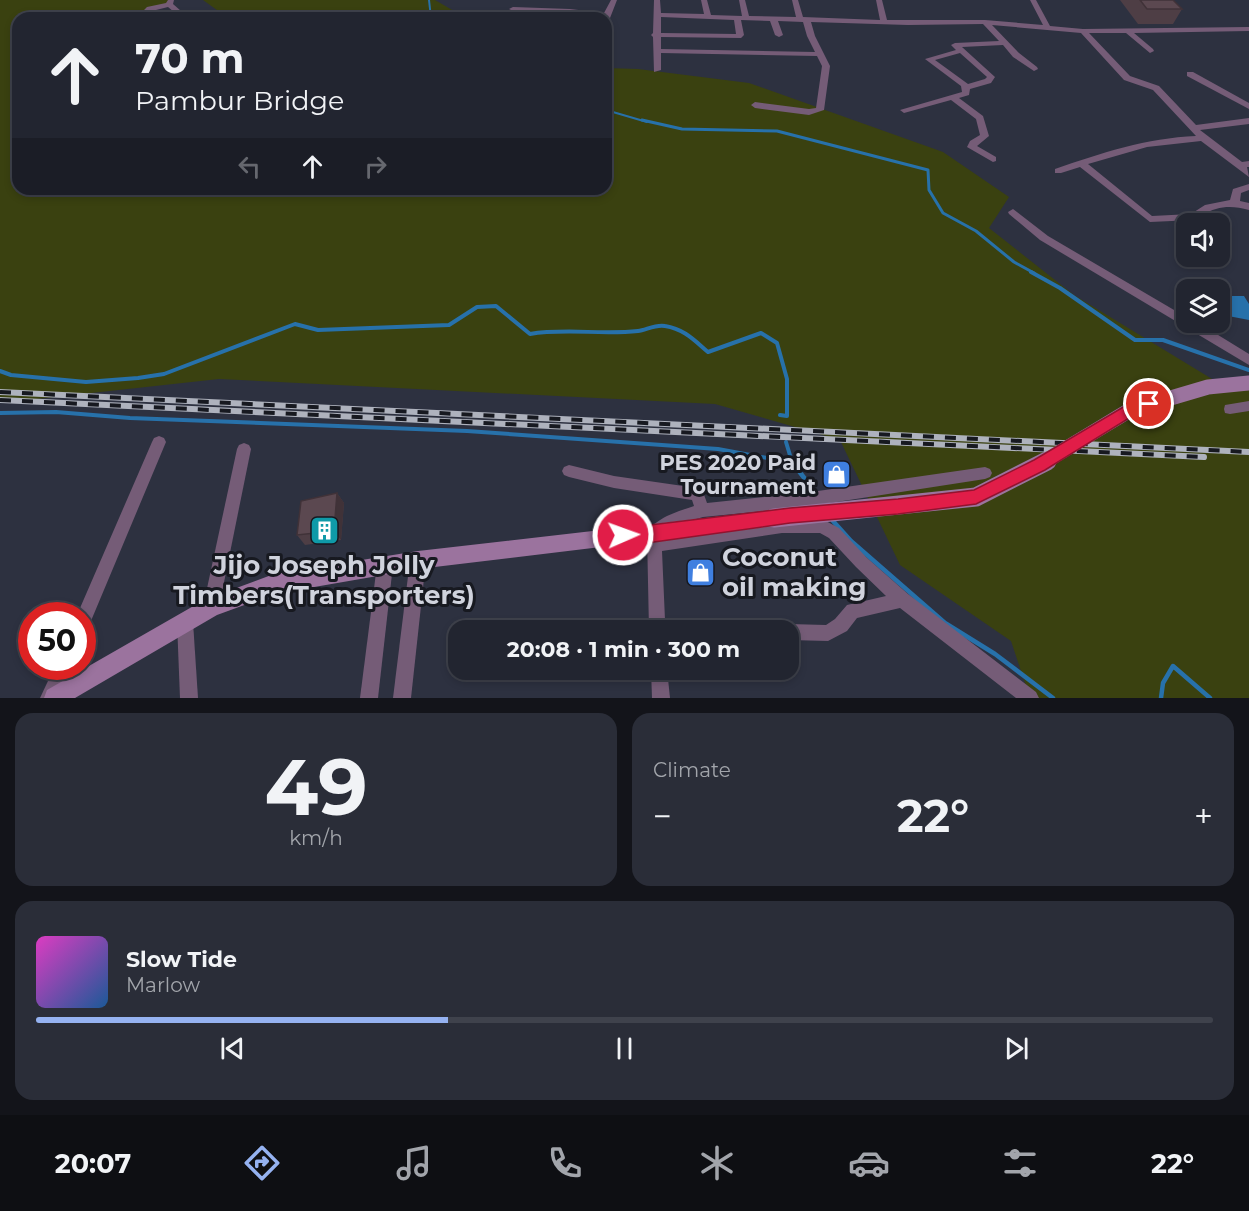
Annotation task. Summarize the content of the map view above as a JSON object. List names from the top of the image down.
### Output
{
  "places": {
    "shop": ["PES 2020 Paid Tournament", "Coconut oil making"],
    "building": ["Jijo Joseph Jolly Timbers(Transporters)"]
  },
  "page": {
    "turn": ["70 m", "Pambur Bridge"],
    "limit": "50",
    "trip": "20:08 · 1 min · 300 m",
    "tile": [
      ["49", "km/h"],
      "Climate"
    ],
    "heat": ["−", "22°", "+"],
    "song": ["Slow Tide", "Marlow"],
    "tabs": ["20:07", "22°"]
  }
}
